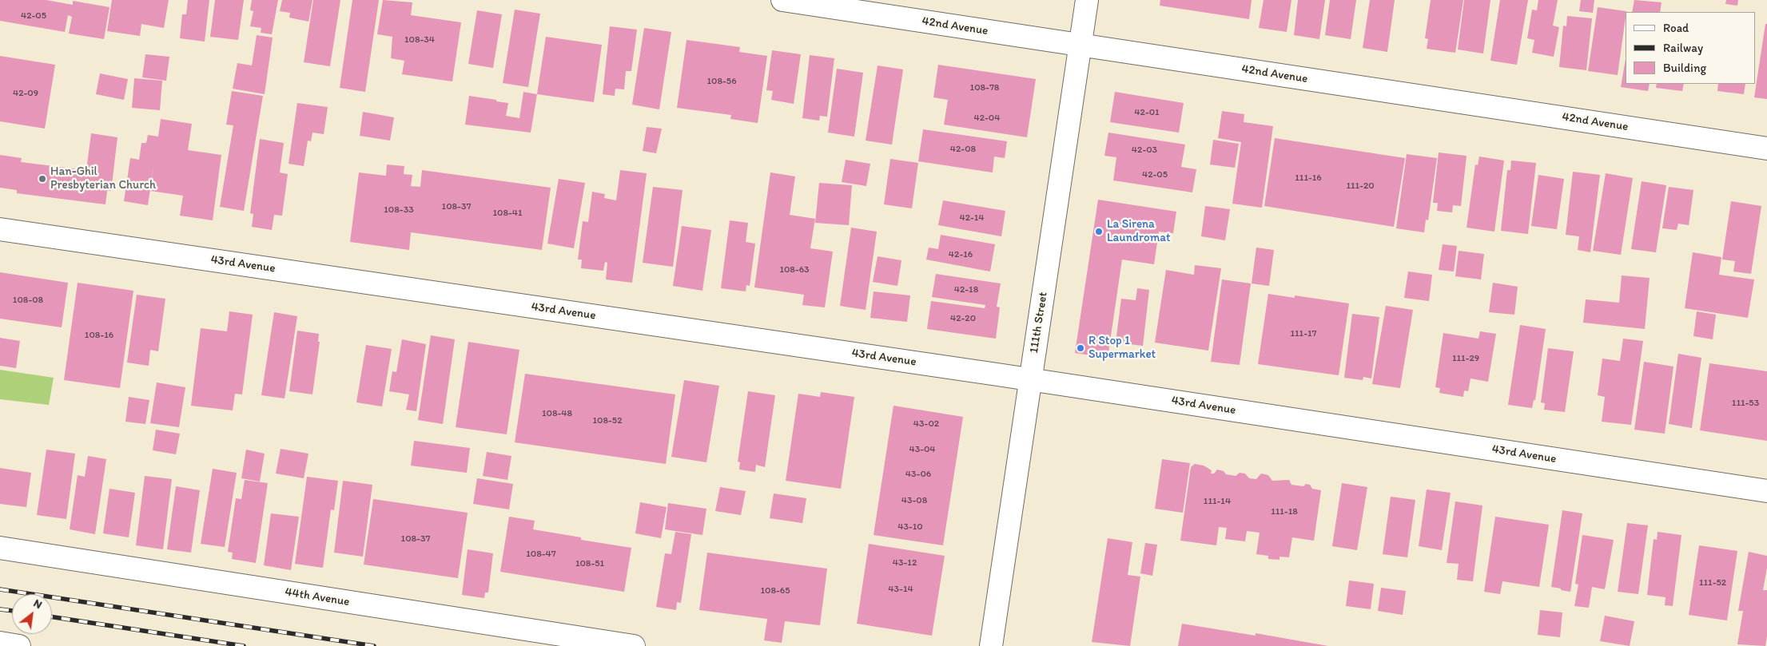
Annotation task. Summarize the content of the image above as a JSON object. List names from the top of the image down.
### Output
{
  "streets": {
    "street": [
      "42nd Avenue",
      "43rd Avenue",
      "111th Street",
      "44th Avenue"
    ]
  },
  "crossings": [
    ["42nd Avenue", "111th Street"],
    ["43rd Avenue", "111th Street"]
  ],
  "places": ["Han-Ghil Presbyterian Church", "La Sirena Laundromat", "R Stop 1 Supermarket"],
  "house_numbers": [
    "42-05",
    "108-34",
    "108-56",
    "108-78",
    "42-09",
    "42-01",
    "42-04",
    "42-08",
    "42-03",
    "42-05",
    "111-16",
    "111-20",
    "108-37",
    "108-33",
    "108-41",
    "42-14",
    "42-16",
    "108-63",
    "42-18",
    "108-08",
    "42-20",
    "111-17",
    "108-16",
    "111-29",
    "111-53",
    "108-48",
    "108-52",
    "43-02",
    "43-04",
    "43-06",
    "43-08",
    "111-14",
    "111-18",
    "43-10",
    "108-37",
    "108-47",
    "43-12",
    "108-51",
    "111-52",
    "43-14",
    "108-65"
  ],
  "legend": ["Road", "Railway", "Building"],
  "north": "top right"
}
